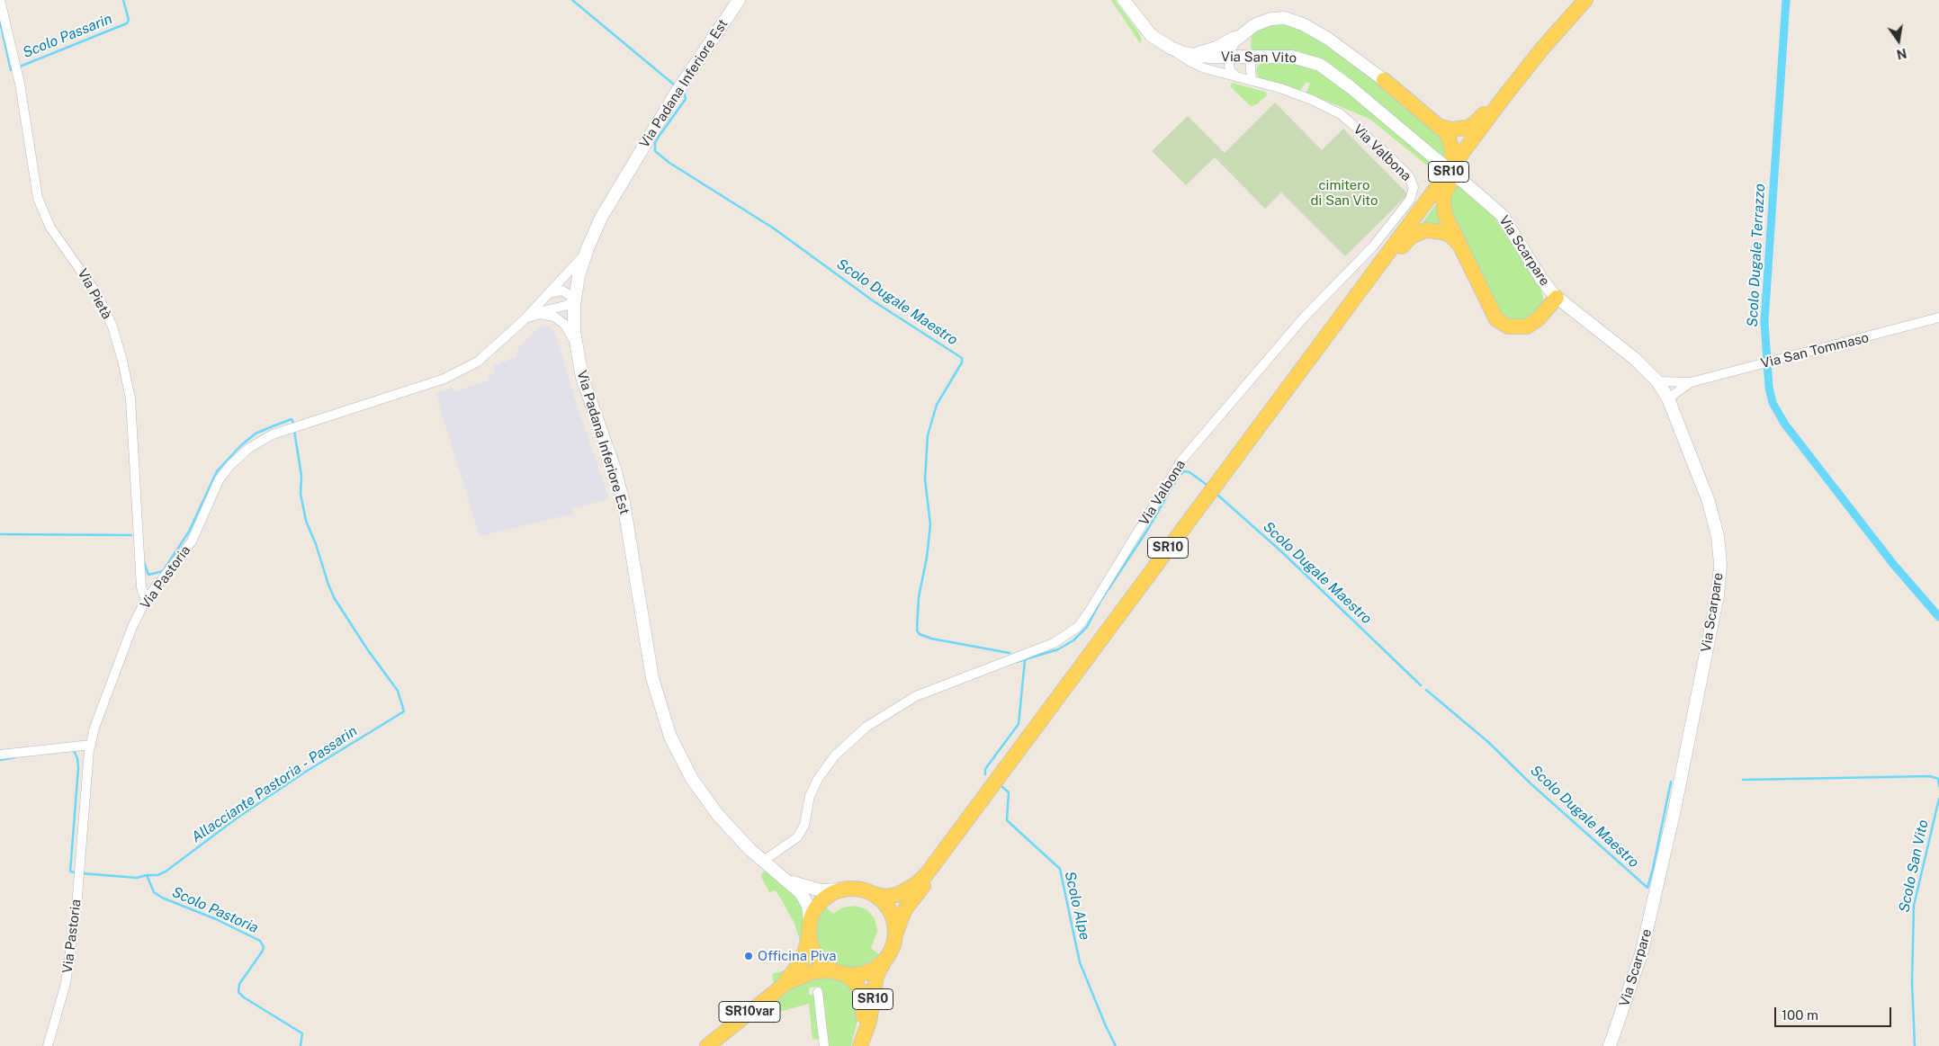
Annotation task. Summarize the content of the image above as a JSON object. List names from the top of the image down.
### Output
{
  "streets": {
    "main road": ["SR10", "SR10var"],
    "street": [
      "Via San Vito",
      "Via Padana Inferiore Est",
      "Via Valbona",
      "Via Scarpare",
      "Via Pietà",
      "Via San Tommaso",
      "Via Pastoria"
    ]
  },
  "crossings": [
    ["Via San Vito", "Via Valbona"],
    ["Via San Vito", "Via Scarpare"],
    ["Via Padana Inferiore Est", "Via Valbona"],
    ["Via Padana Inferiore Est", "SR10"],
    ["Via Padana Inferiore Est", "Via Pastoria"],
    ["Via Padana Inferiore Est", "SR10var"],
    ["SR10", "SR10var"],
    ["Via Scarpare", "Via San Tommaso"],
    ["Via Pietà", "Via Pastoria"]
  ],
  "water": [
    "Scolo Passarin",
    "Scolo Dugale Terrazzo",
    "Scolo Dugale Maestro",
    "Allacciante Pastoria - Passarin",
    "Scolo San Vito",
    "Scolo Alpe",
    "Scolo Pastoria"
  ],
  "parks": ["cimitero di San Vito"],
  "places": ["Officina Piva"],
  "scale_bar": "100 m",
  "north": "bottom"
}
